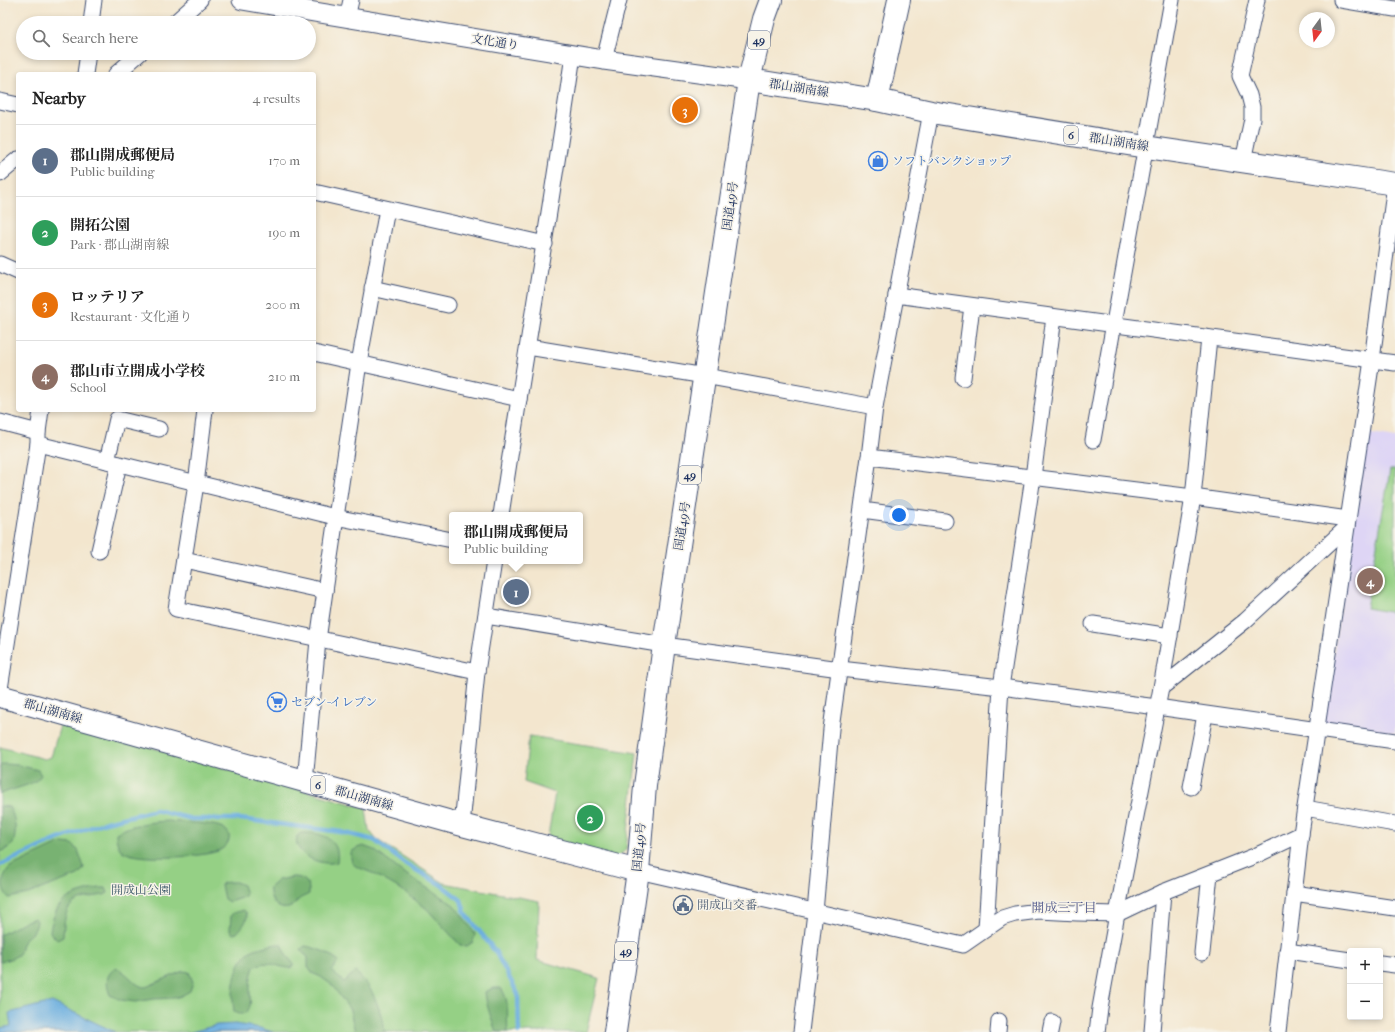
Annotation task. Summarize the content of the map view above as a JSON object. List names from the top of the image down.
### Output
{
  "streets": {
    "main road": [
      "49",
      "郡山湖南線",
      "6",
      "国道49号"
    ],
    "street": ["文化通り"]
  },
  "crossings": [
    ["文化通り", "郡山湖南線"],
    ["文化通り", "国道49号"],
    ["郡山湖南線", "国道49号"]
  ],
  "districts": ["開成三丁目"],
  "parks": ["開成山公園"],
  "places": {
    "shop": ["ソフトバンクショップ"],
    "supermarket": ["セブン-イレブン"],
    "public building": ["開成山交番"]
  },
  "north": "bottom",
  "page": {
    "search": "Search here",
    "heading": ["Nearby", "4 results"],
    "pins": [
      "3",
      "4",
      "1",
      "2"
    ],
    "list": [
      {
        "mark": "1",
        "name": "郡山開成郵便局",
        "note": "Public building",
        "value": "170 m"
      },
      {
        "mark": "2",
        "name": "開拓公園",
        "note": "Park · 郡山湖南線",
        "value": "190 m"
      },
      {
        "mark": "3",
        "name": "ロッテリア",
        "note": "Restaurant · 文化通り",
        "value": "200 m"
      },
      {
        "mark": "4",
        "name": "郡山市立開成小学校",
        "note": "School",
        "value": "210 m"
      }
    ],
    "popup": ["郡山開成郵便局", "Public building"],
    "map_buttons": ["+", "−"]
  }
}
